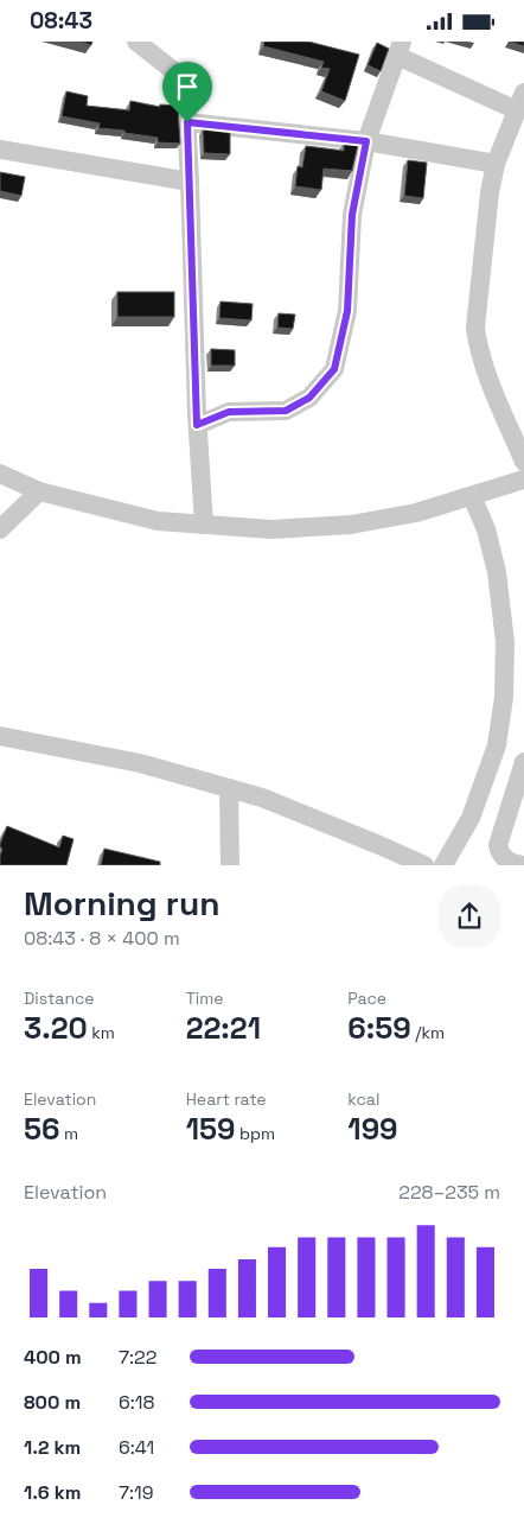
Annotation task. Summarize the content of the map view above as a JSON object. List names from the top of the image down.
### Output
{
  "page": {
    "status": "08:43",
    "heading": ["Morning run", "08:43 · 8 × 400 m"],
    "stats": [
      ["Distance", "3.20 km"],
      ["Time", "22:21"],
      ["Pace", "6:59 /km"],
      ["Elevation", "56 m"],
      ["Heart rate", "159 bpm"],
      ["kcal", "199"]
    ],
    "chart": ["Elevation", "228–235 m"],
    "list": [
      {
        "name": "400 m",
        "note": "7:22"
      },
      {
        "name": "800 m",
        "note": "6:18"
      },
      {
        "name": "1.2 km",
        "note": "6:41"
      },
      {
        "name": "1.6 km",
        "note": "7:19"
      }
    ]
  }
}
